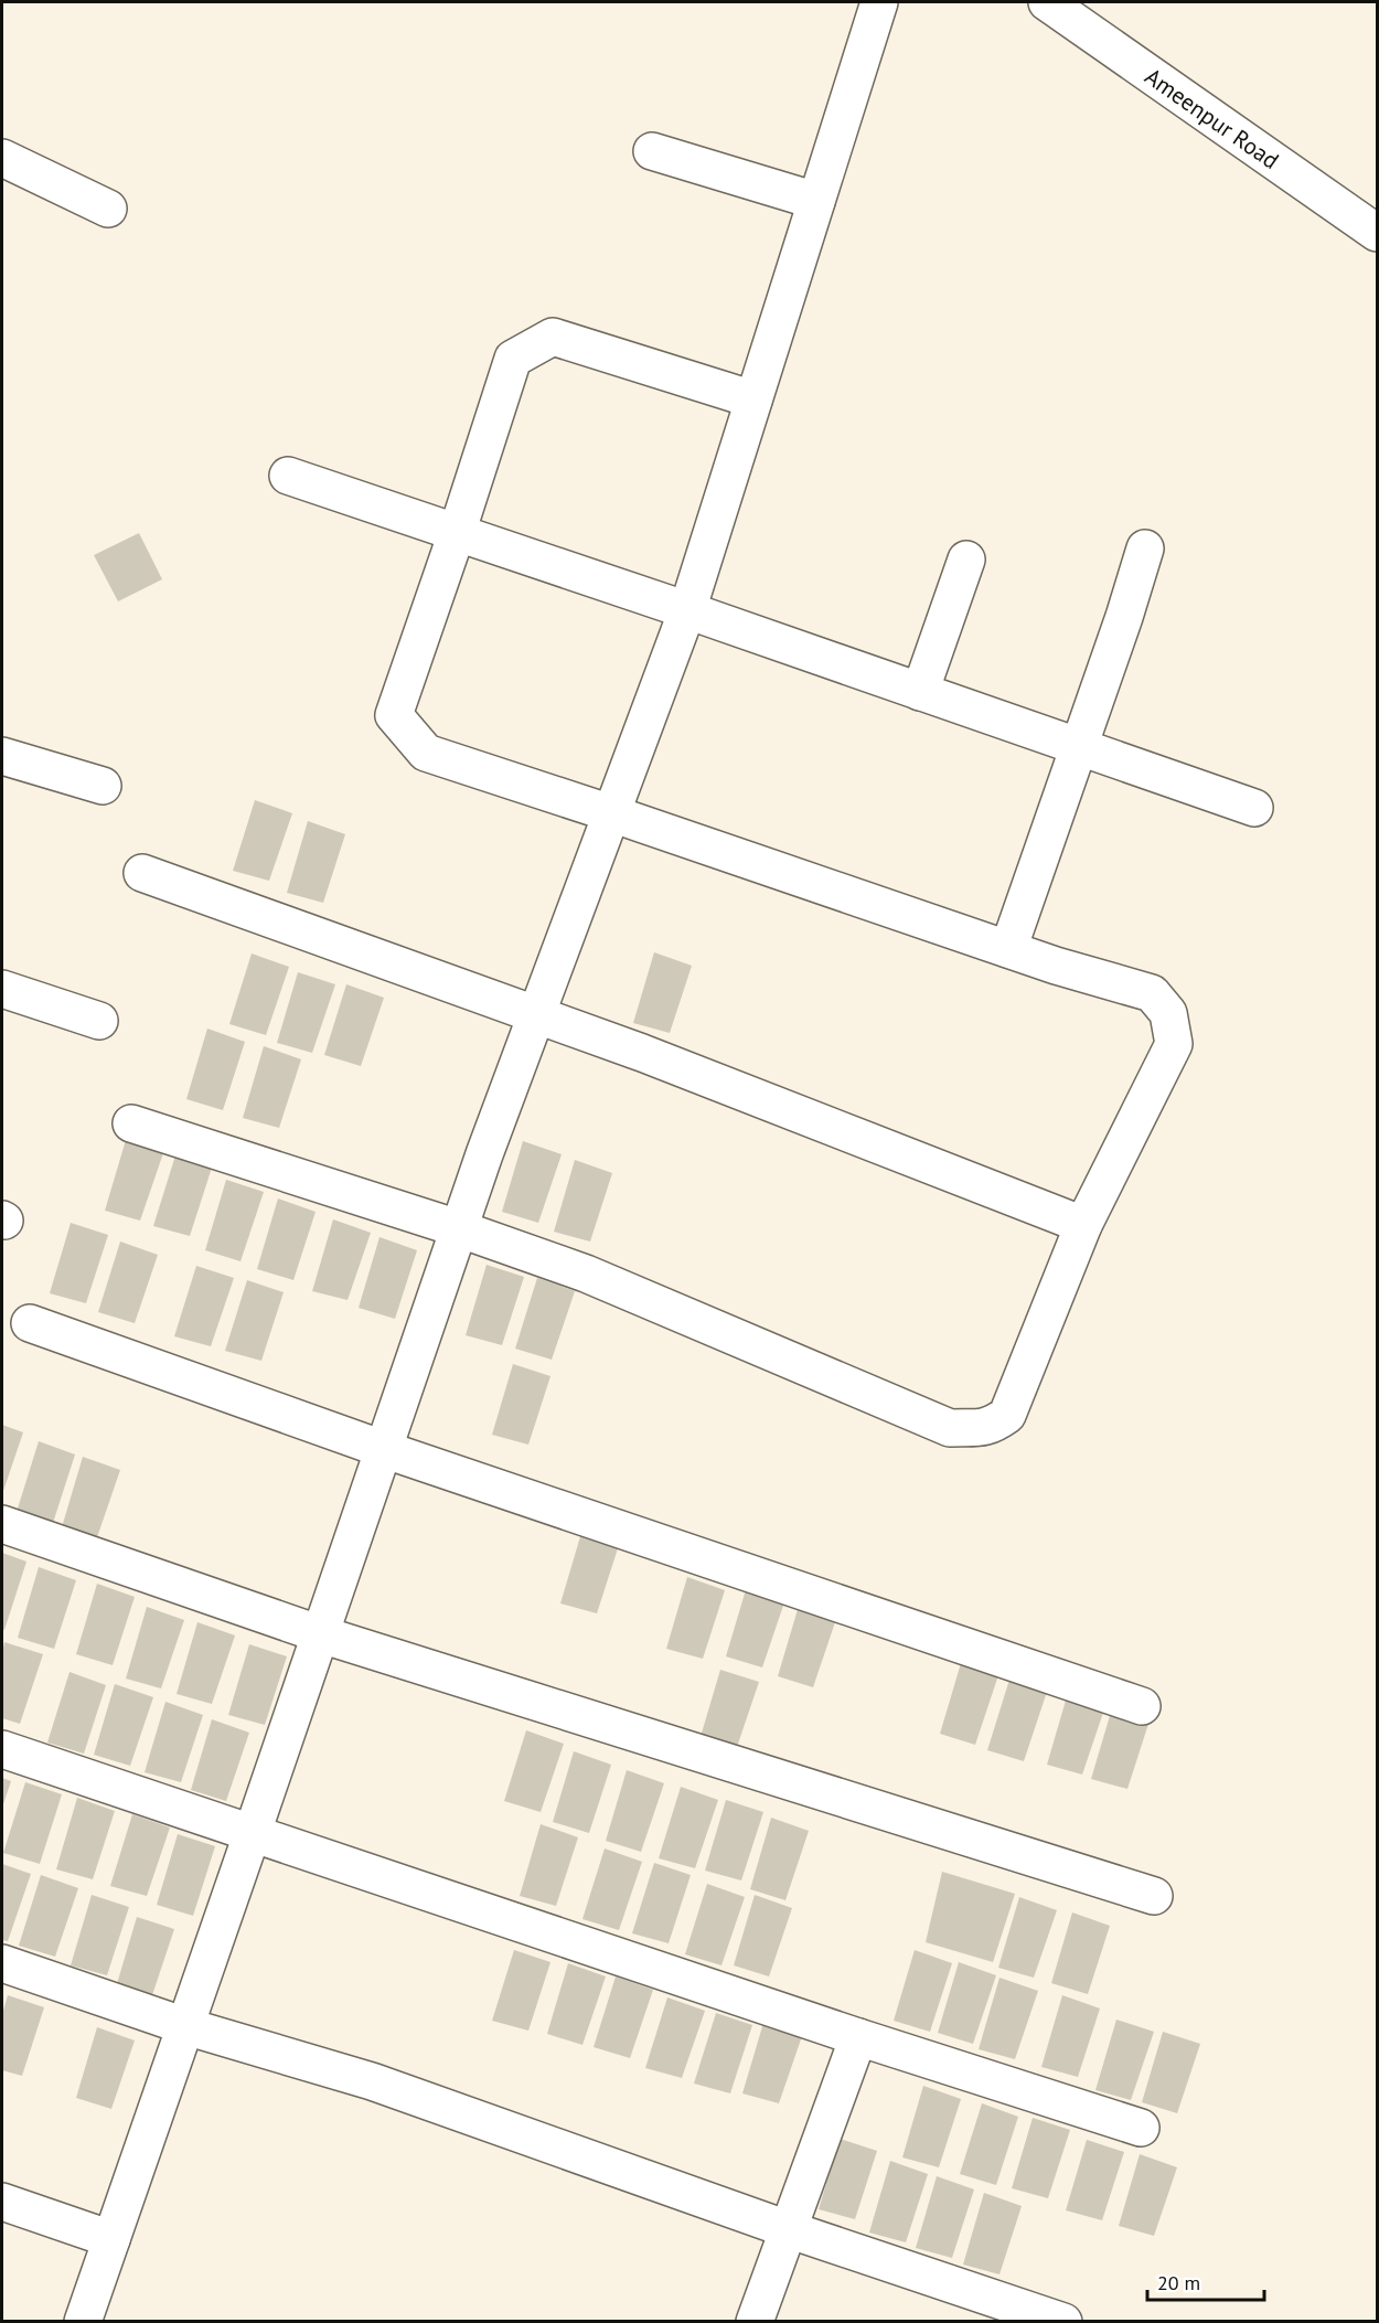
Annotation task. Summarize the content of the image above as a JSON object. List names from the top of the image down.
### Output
{
  "streets": {
    "street": ["Ameenpur Road"]
  },
  "scale_bar": "20 m"
}
